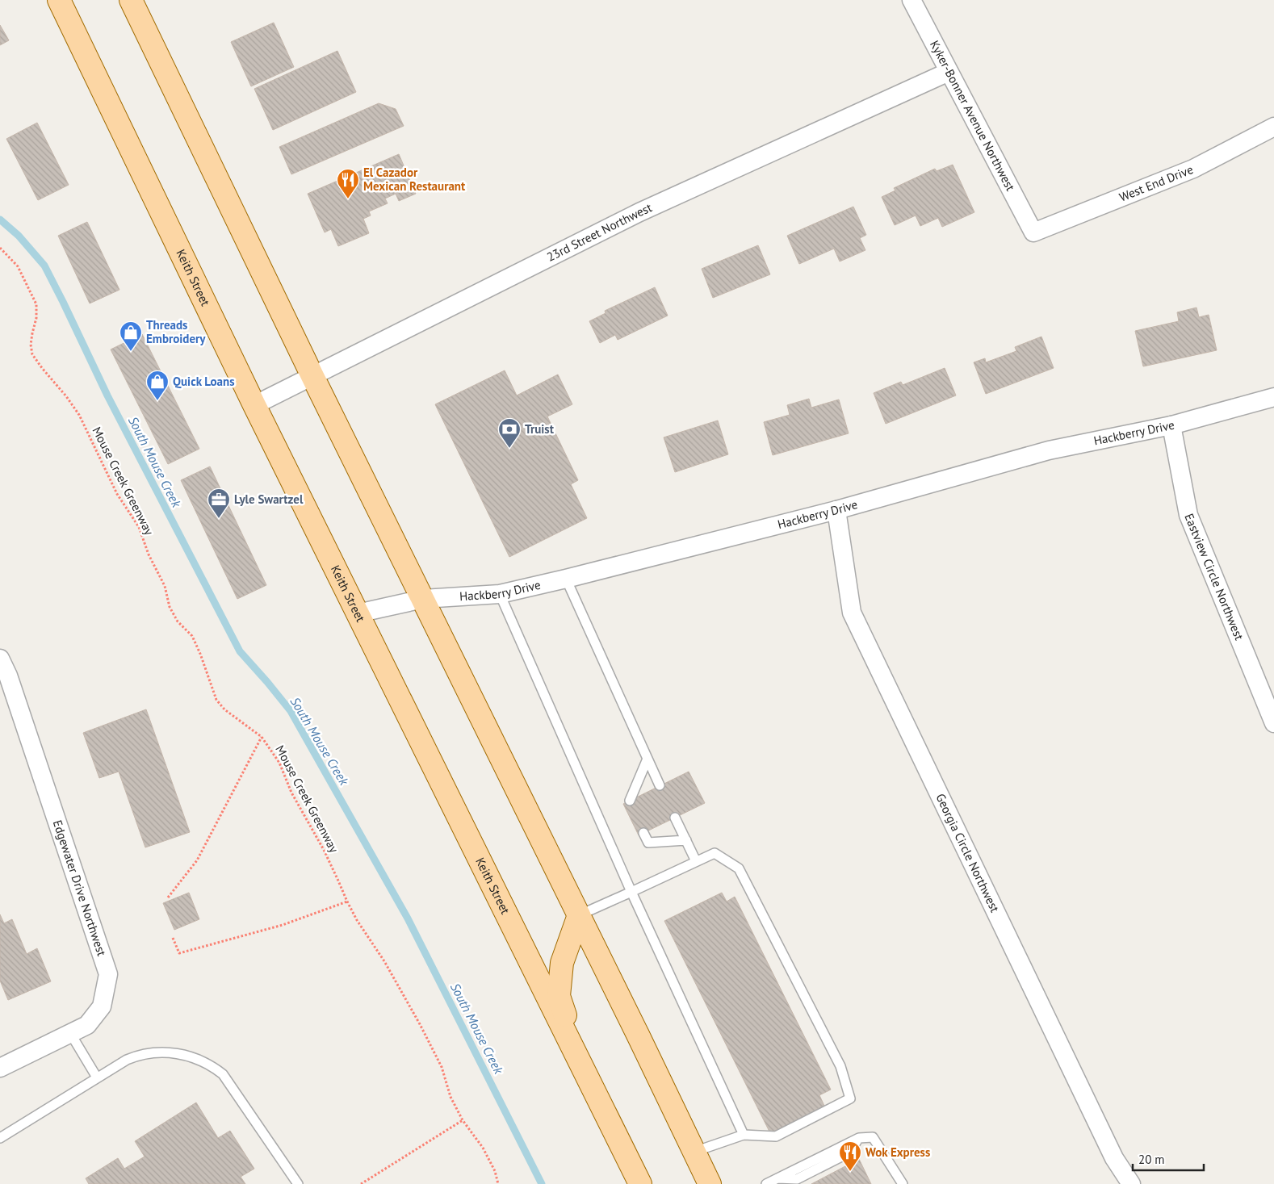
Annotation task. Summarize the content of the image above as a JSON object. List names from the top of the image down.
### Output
{
  "streets": {
    "main road": ["Keith Street"],
    "street": [
      "Kyker-Bonner Avenue Northwest",
      "West End Drive",
      "23rd Street Northwest",
      "Hackberry Drive",
      "Eastview Circle Northwest",
      "Georgia Circle Northwest",
      "Edgewater Drive Northwest"
    ],
    "path": ["Mouse Creek Greenway"]
  },
  "crossings": [
    ["Kyker-Bonner Avenue Northwest", "West End Drive"],
    ["Kyker-Bonner Avenue Northwest", "23rd Street Northwest"],
    ["23rd Street Northwest", "Keith Street"],
    ["Keith Street", "Hackberry Drive"],
    ["Hackberry Drive", "Eastview Circle Northwest"],
    ["Hackberry Drive", "Georgia Circle Northwest"]
  ],
  "water": ["South Mouse Creek"],
  "places": {
    "restaurant": ["El Cazador Mexican Restaurant", "Wok Express"],
    "shop": ["Threads Embroidery", "Quick Loans"],
    "bank": ["Truist"],
    "office": ["Lyle Swartzel"]
  },
  "scale_bar": "20 m"
}
